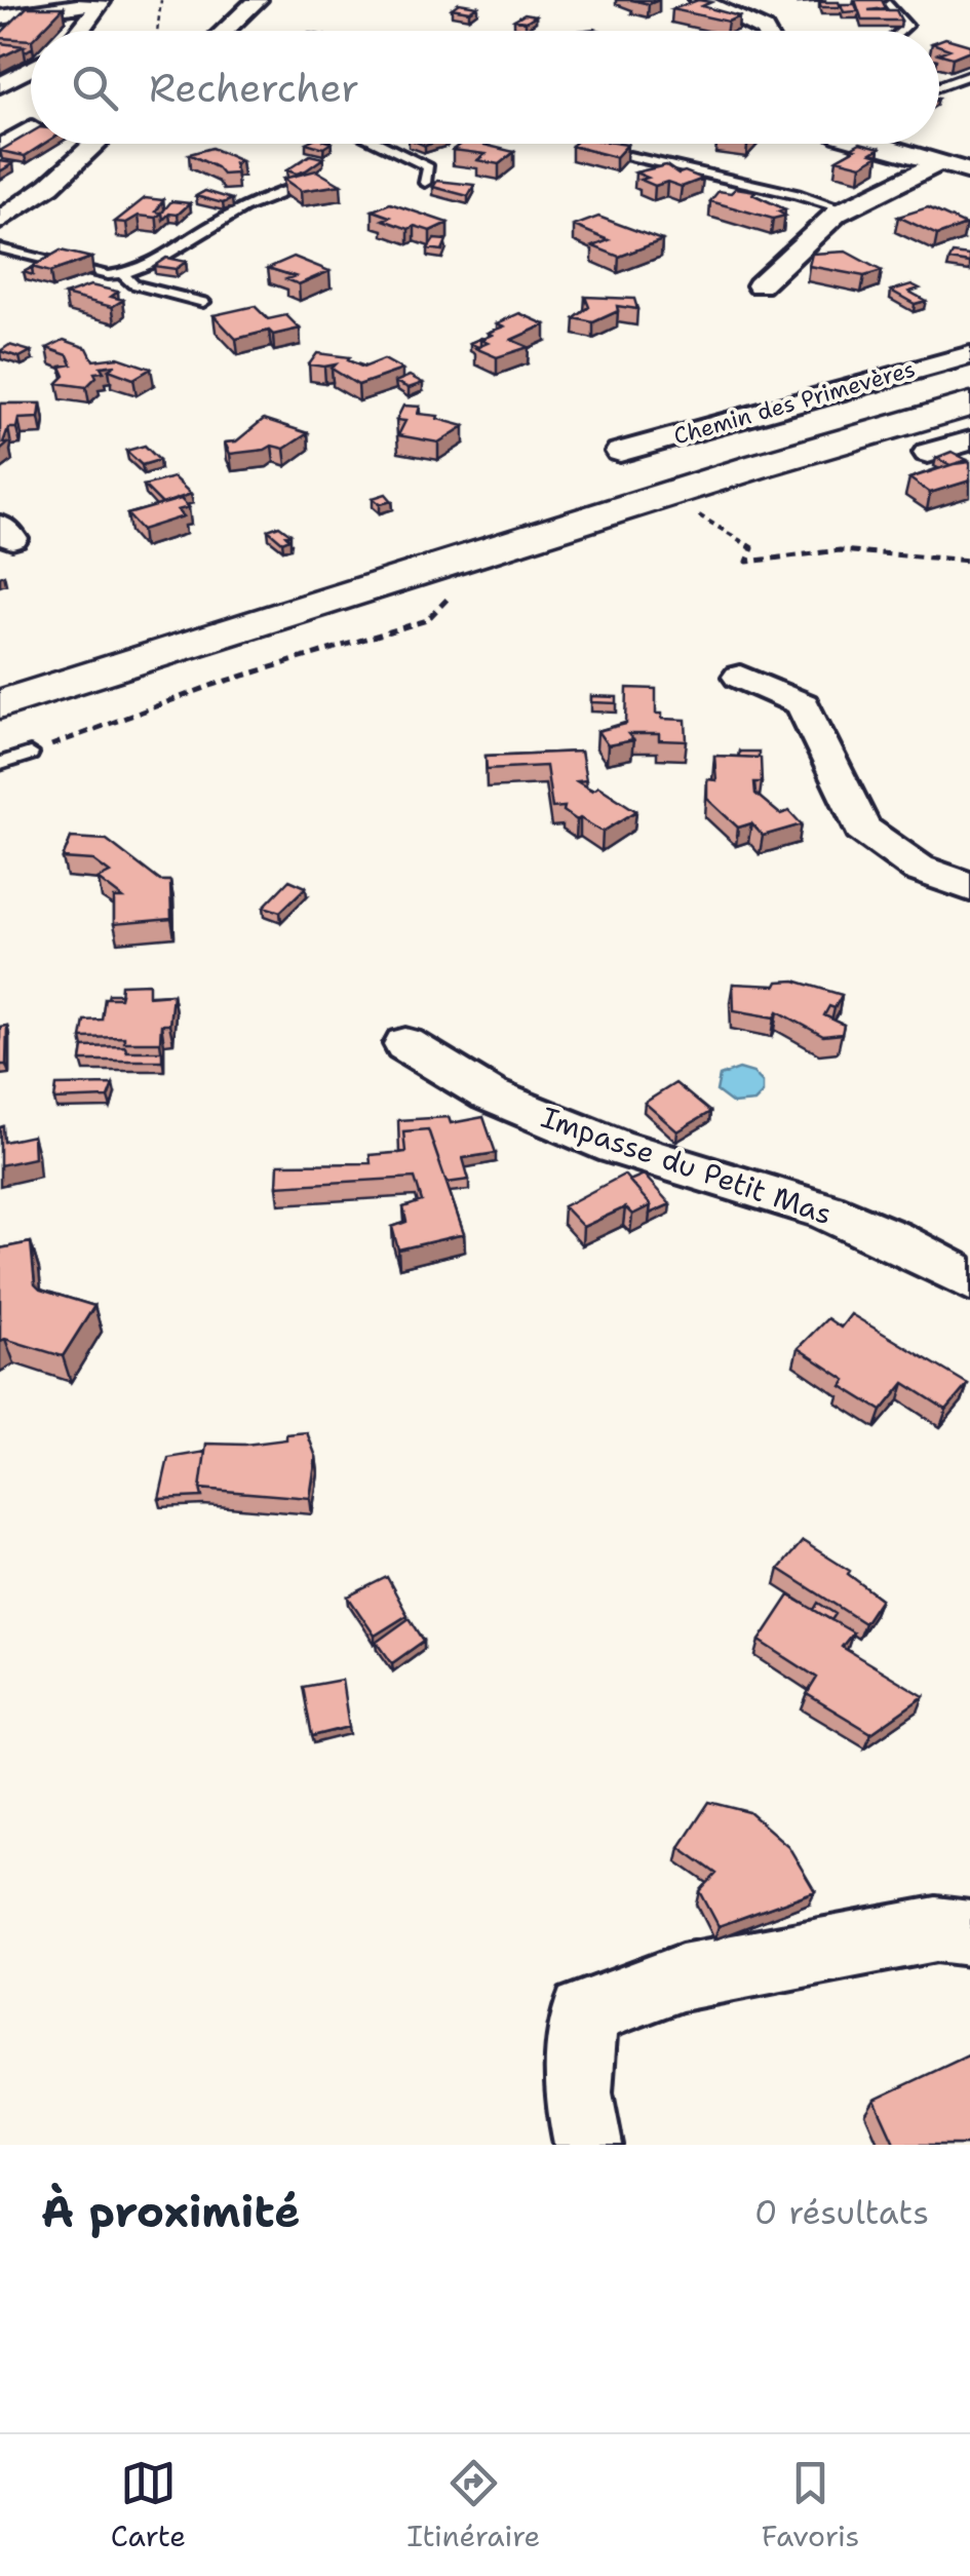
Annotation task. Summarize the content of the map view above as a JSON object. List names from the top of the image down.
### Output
{
  "streets": {
    "street": ["Chemin des Primevères", "Impasse du Petit Mas"]
  },
  "page": {
    "search": "Rechercher",
    "heading": ["À proximité", "0 résultats"],
    "nav": ["Carte", "Itinéraire", "Favoris"]
  }
}
